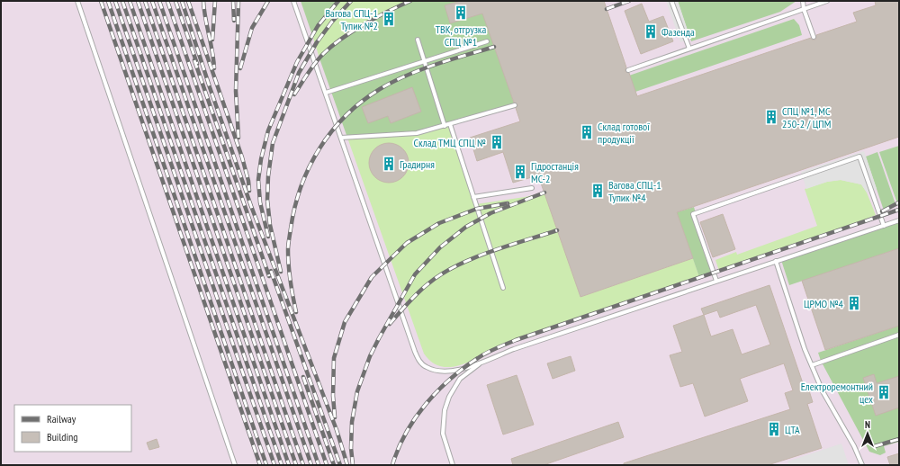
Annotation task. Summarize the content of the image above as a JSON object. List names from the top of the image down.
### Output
{
  "places": {
    "building": [
      "ТВК, отгрузка СПЦ №1",
      "Вагова СПЦ-1 Тупик №2",
      "Фазенда",
      "СПЦ №1, МС 250-2 / ЦПМ",
      "Склад готової продукції",
      "Склад ТМЦ СПЦ №",
      "Градирня",
      "Гідростанція МС-2",
      "Вагова СПЦ-1 Тупик №4",
      "ЦРМО №4",
      "Електроремонтний цех",
      "ЦТА"
    ]
  },
  "legend": ["Railway", "Building"],
  "north": "top"
}
